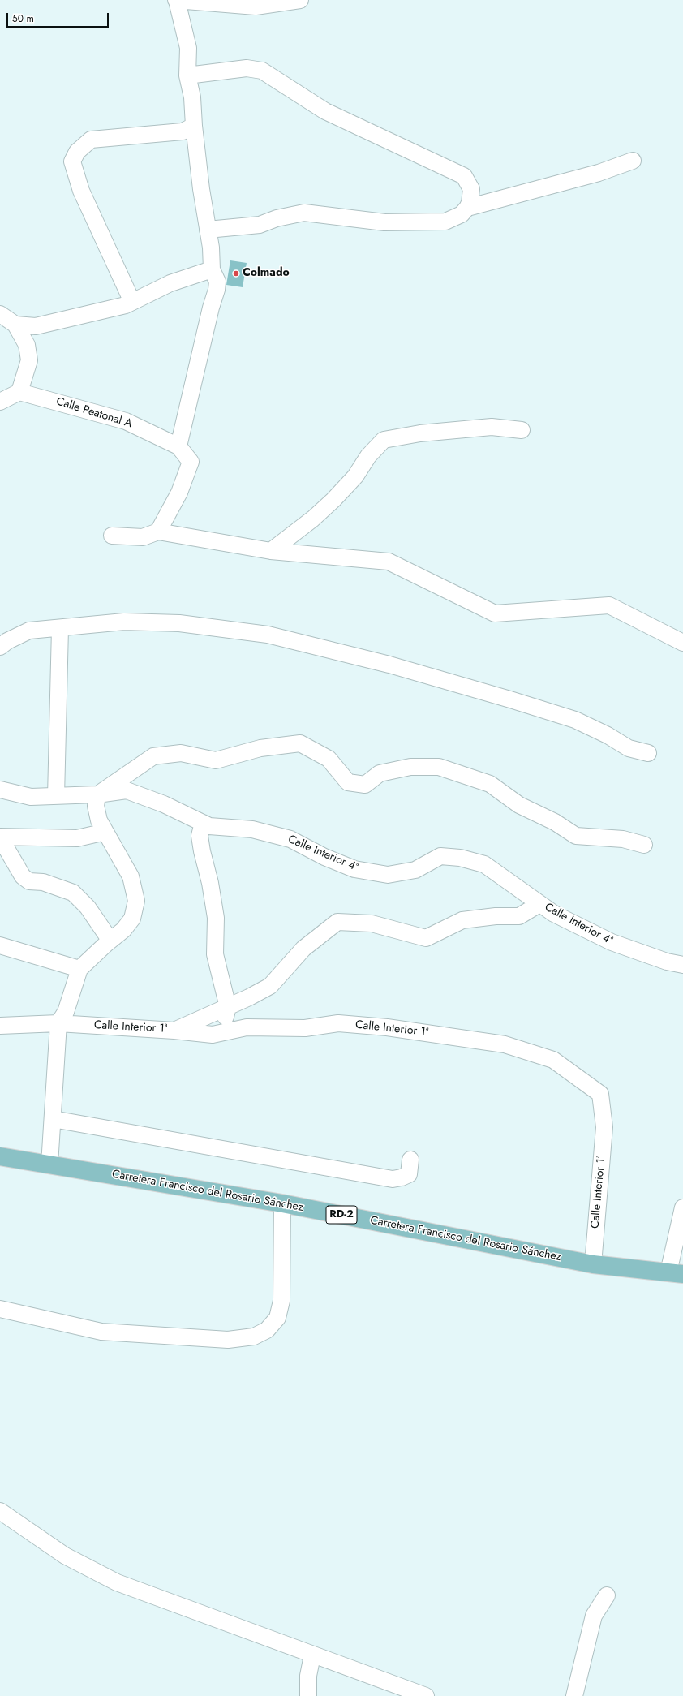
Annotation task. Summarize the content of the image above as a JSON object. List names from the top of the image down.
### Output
{
  "streets": {
    "main road": ["Carretera Francisco del Rosario Sánchez", "RD-2"],
    "street": ["Calle Peatonal A", "Calle Interior 4ª", "Calle Interior 1ª"]
  },
  "crossings": [
    ["Calle Interior 1ª", "Carretera Francisco del Rosario Sánchez"]
  ],
  "places": ["Colmado"],
  "scale_bar": "50 m"
}
